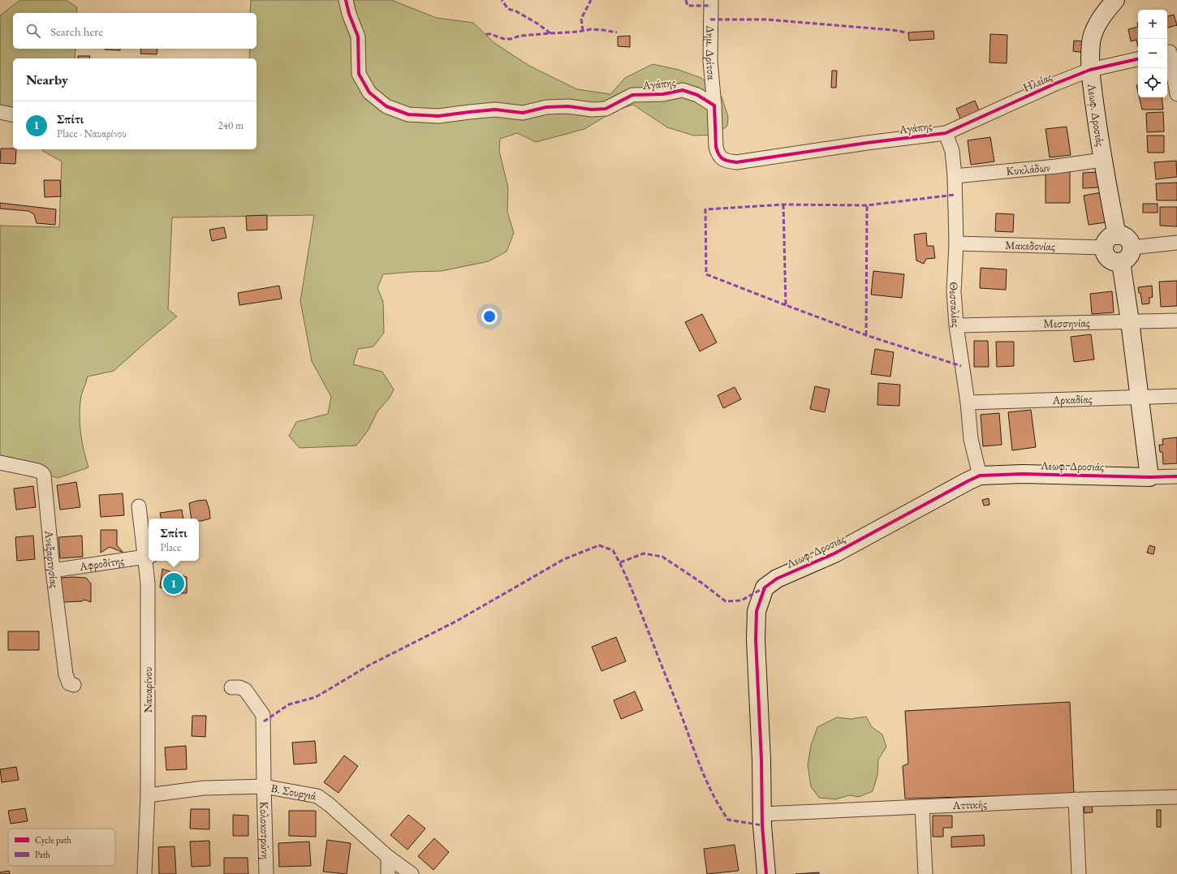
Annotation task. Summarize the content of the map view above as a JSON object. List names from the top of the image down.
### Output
{
  "streets": {
    "street": [
      "Δημ. Δρίτσα",
      "Ηλείας",
      "Αγάπης",
      "Λεωφ. Δροσιάς",
      "Κυκλάδων",
      "Μακεδονίας",
      "Θεσσαλίας",
      "Μεσσηνίας",
      "Αρκαδίας",
      "Ανεξαρτησίας",
      "Αφροδίτης",
      "Ναυαρίνου",
      "Β. Σουργιά",
      "Αττικής",
      "Κολοκοτρώνη"
    ]
  },
  "crossings": [
    ["Δημ. Δρίτσα", "Αγάπης"],
    ["Ηλείας", "Αγάπης"],
    ["Ηλείας", "Λεωφ. Δροσιάς"],
    ["Ηλείας", "Θεσσαλίας"],
    ["Αγάπης", "Θεσσαλίας"],
    ["Λεωφ. Δροσιάς", "Κυκλάδων"],
    ["Λεωφ. Δροσιάς", "Μακεδονίας"],
    ["Λεωφ. Δροσιάς", "Θεσσαλίας"],
    ["Λεωφ. Δροσιάς", "Αττικής"],
    ["Κυκλάδων", "Θεσσαλίας"],
    ["Μακεδονίας", "Θεσσαλίας"],
    ["Θεσσαλίας", "Μεσσηνίας"],
    ["Θεσσαλίας", "Αρκαδίας"],
    ["Ανεξαρτησίας", "Αφροδίτης"],
    ["Αφροδίτης", "Ναυαρίνου"],
    ["Ναυαρίνου", "Β. Σουργιά"],
    ["Β. Σουργιά", "Κολοκοτρώνη"]
  ],
  "legend": ["Cycle path", "Path"],
  "page": {
    "map_buttons": ["+", "−"],
    "search": "Search here",
    "heading": "Nearby",
    "list": [
      {
        "mark": "1",
        "name": "Σπίτι",
        "note": "Place · Ναυαρίνου",
        "value": "240 m"
      }
    ],
    "popup": ["Σπίτι", "Place"],
    "pins": "1"
  }
}
